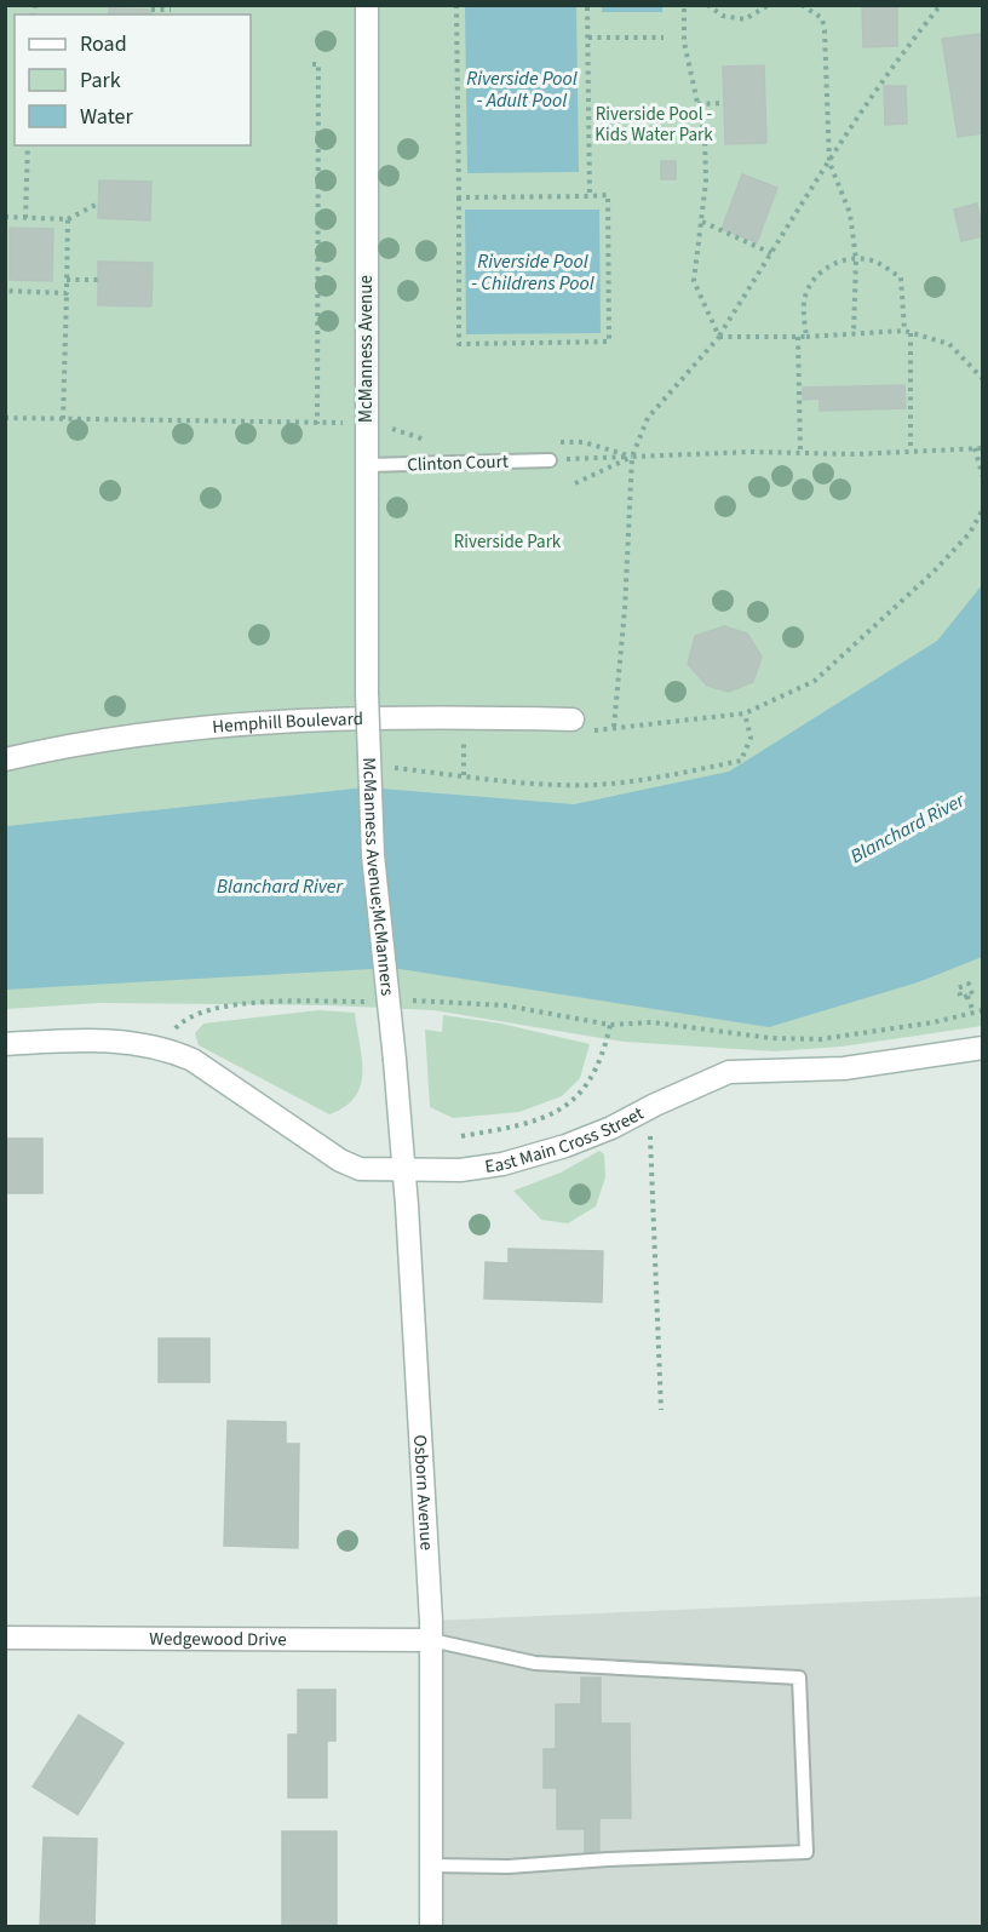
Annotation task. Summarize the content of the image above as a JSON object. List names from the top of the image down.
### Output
{
  "streets": {
    "main road": [
      "McManness Avenue",
      "Hemphill Boulevard",
      "McManness Avenue;McManners",
      "East Main Cross Street",
      "Osborn Avenue",
      "Wedgewood Drive"
    ],
    "lane": ["Clinton Court"]
  },
  "crossings": [
    ["McManness Avenue", "Clinton Court"],
    ["McManness Avenue", "McManness Avenue;McManners"],
    ["McManness Avenue;McManners", "Osborn Avenue"],
    ["East Main Cross Street", "Osborn Avenue"],
    ["Osborn Avenue", "Wedgewood Drive"]
  ],
  "water": ["Riverside Pool - Adult Pool", "Riverside Pool - Childrens Pool", "Blanchard River"],
  "parks": ["Riverside Pool - Kids Water Park", "Riverside Park"],
  "legend": ["Road", "Park", "Water"]
}
